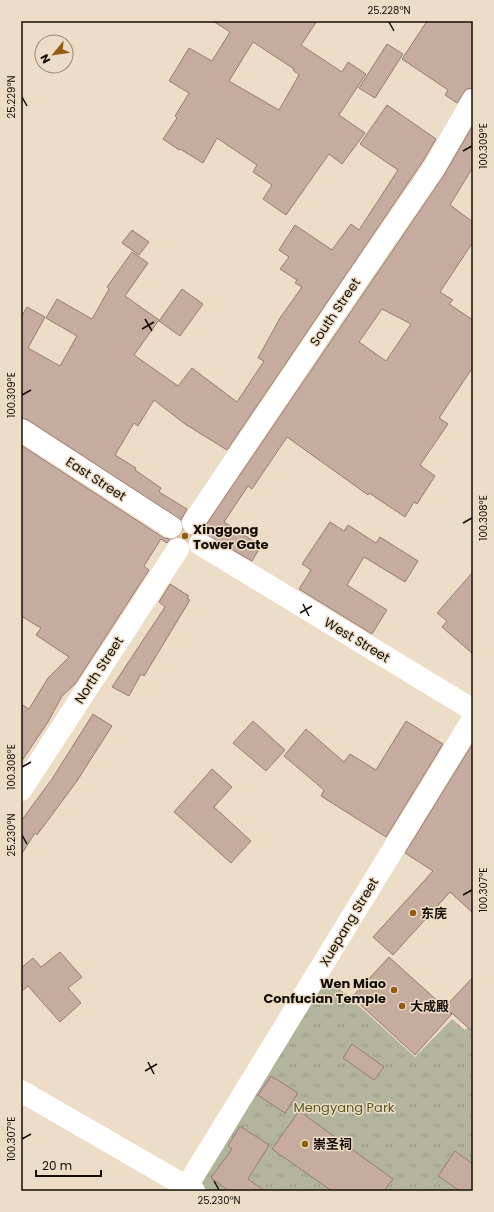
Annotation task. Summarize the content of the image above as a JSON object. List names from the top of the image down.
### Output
{
  "streets": {
    "street": [
      "South Street",
      "East Street",
      "West Street",
      "North Street",
      "Xuepang Street"
    ]
  },
  "parks": ["Mengyang Park"],
  "places": [
    "Xinggong Tower Gate",
    "东庑",
    "Wen Miao Confucian Temple",
    "大成殿",
    "崇圣祠"
  ],
  "scale_bar": "20 m",
  "north": "bottom left",
  "coordinates": [
    "25.228°N",
    "25.229°N",
    "100.309°E",
    "100.308°E",
    "25.230°N",
    "100.307°E"
  ]
}
